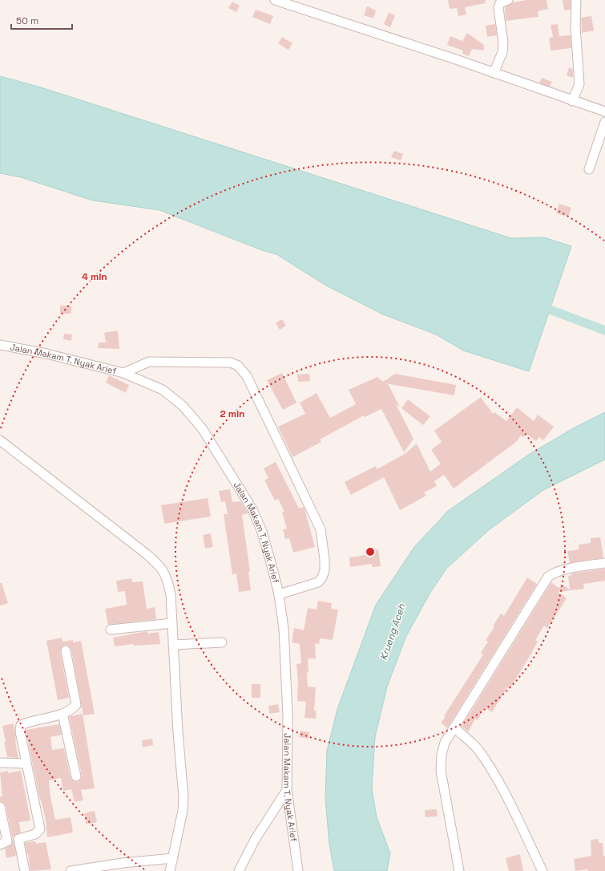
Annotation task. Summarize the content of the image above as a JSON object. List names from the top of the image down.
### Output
{
  "streets": {
    "street": ["Jalan Makam T. Nyak Arief"]
  },
  "water": ["Krueng Aceh"],
  "scale_bar": "50 m",
  "rings": ["4 min", "2 min"]
}
